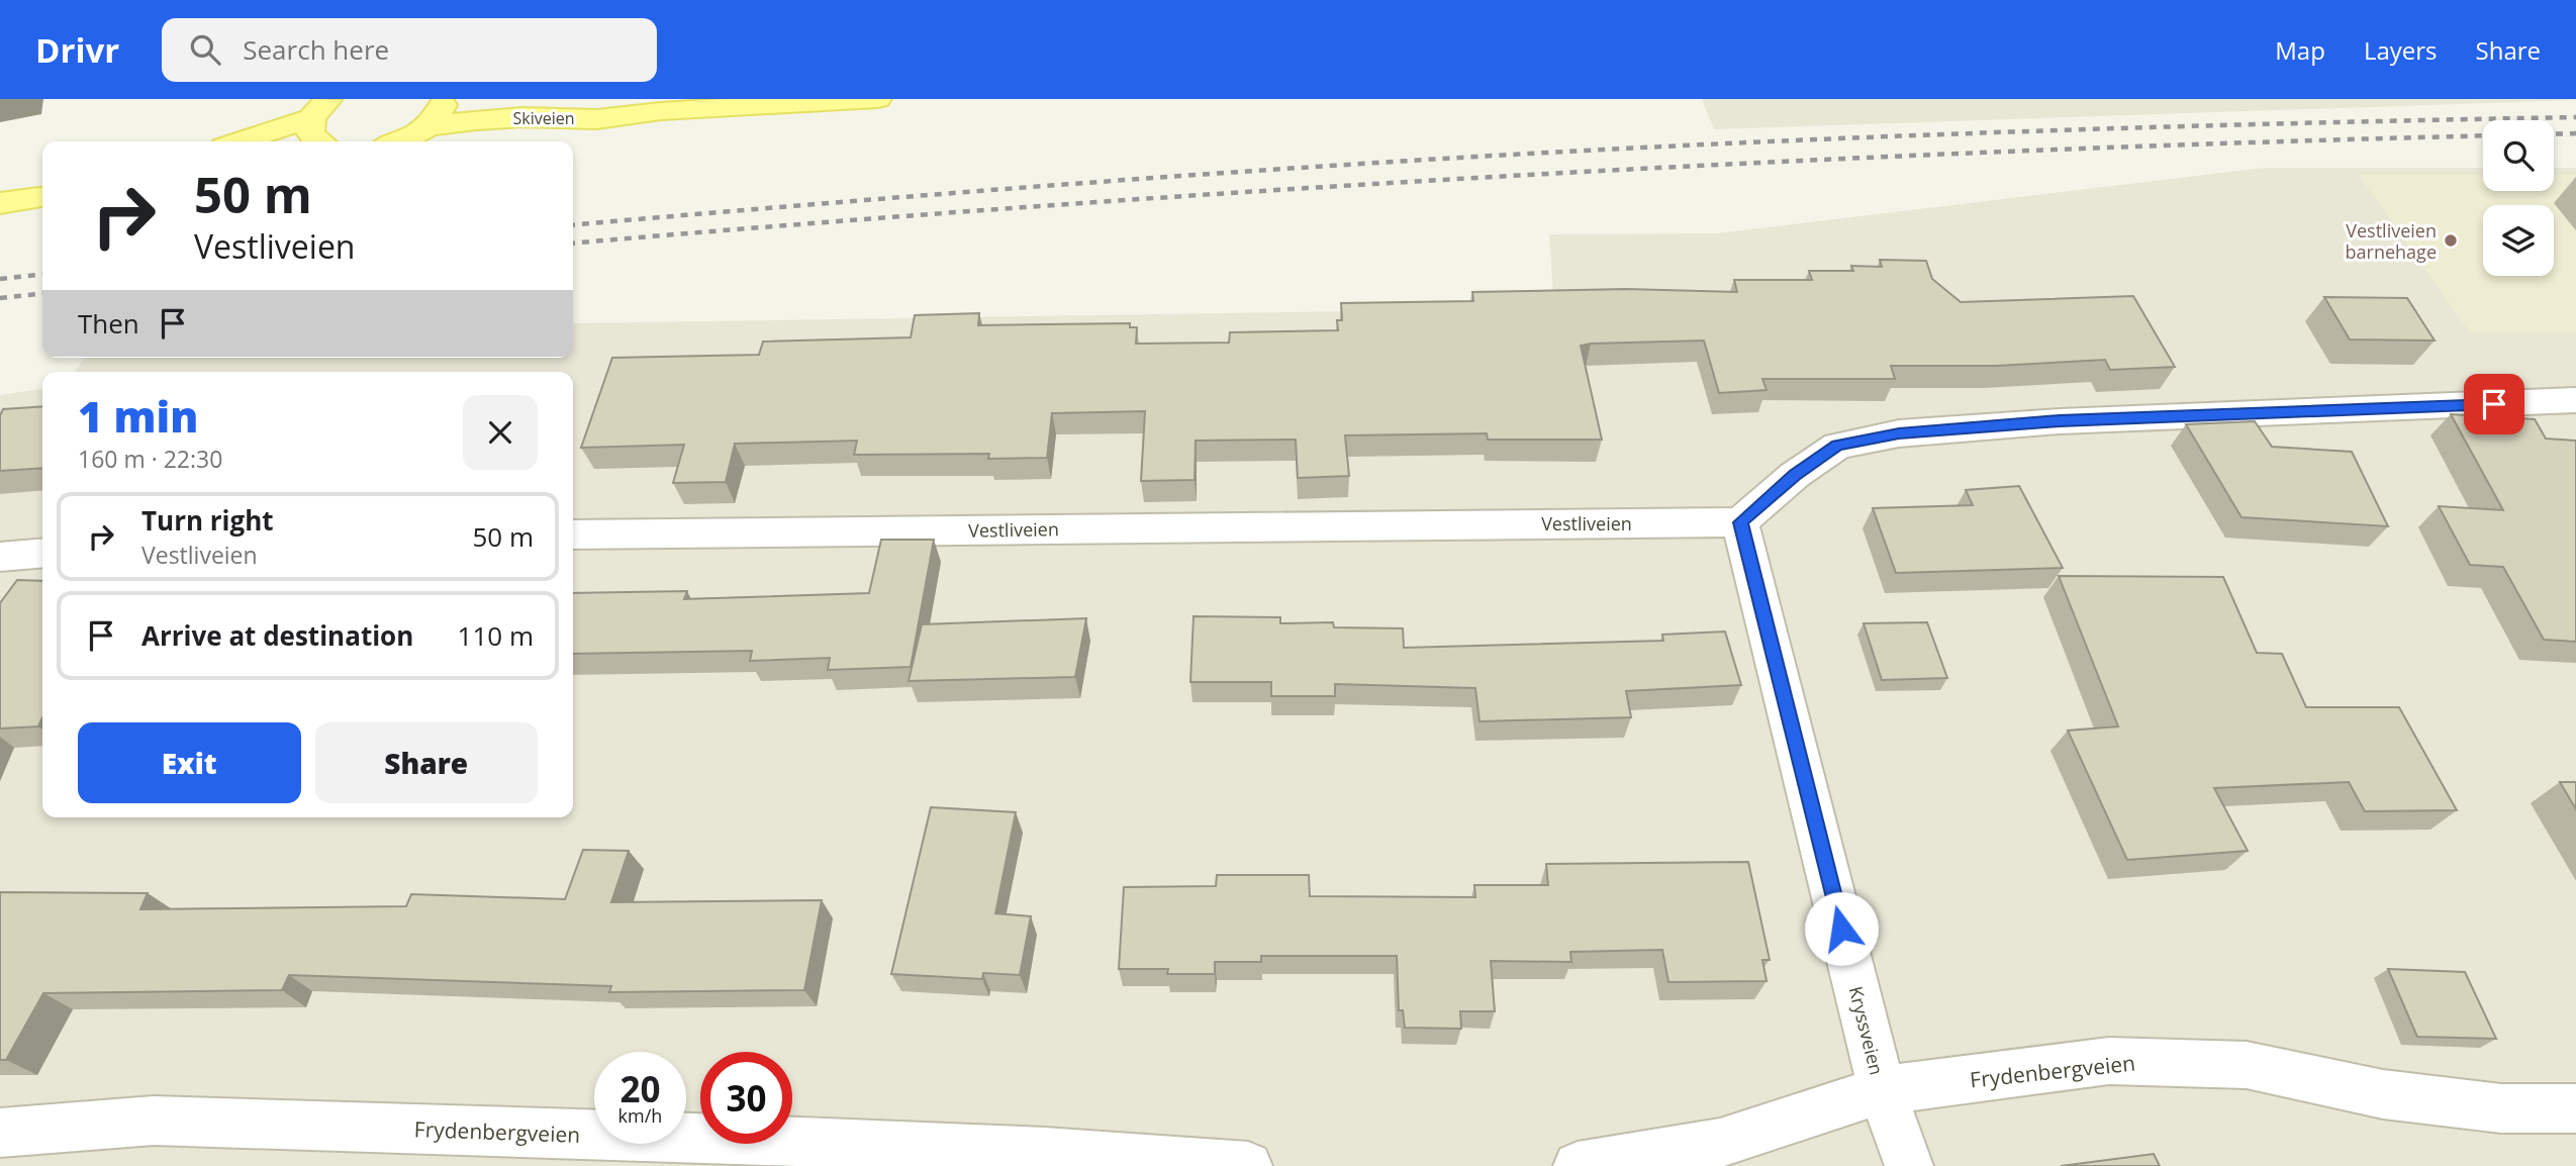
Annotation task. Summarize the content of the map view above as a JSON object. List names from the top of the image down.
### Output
{
  "streets": {
    "main road": ["Skiveien"],
    "street": ["Vestliveien", "Kryssveien", "Frydenbergveien"]
  },
  "crossings": [
    ["Vestliveien", "Kryssveien"],
    ["Kryssveien", "Frydenbergveien"]
  ],
  "places": ["Vestliveien barnehage"],
  "page": {
    "header": "Drivr",
    "search": "Search here",
    "nav": ["Map", "Layers", "Share"],
    "turn": ["50 m", "Vestliveien"],
    "then": "Then",
    "heading": ["1 min", "160 m · 22:30"],
    "list": [
      {
        "name": "Turn right",
        "note": "Vestliveien",
        "value": "50 m"
      },
      {
        "name": "Arrive at destination",
        "value": "110 m"
      }
    ],
    "buttons": ["Exit", "Share"],
    "speed": "20 km/h",
    "limit": "30"
  }
}
